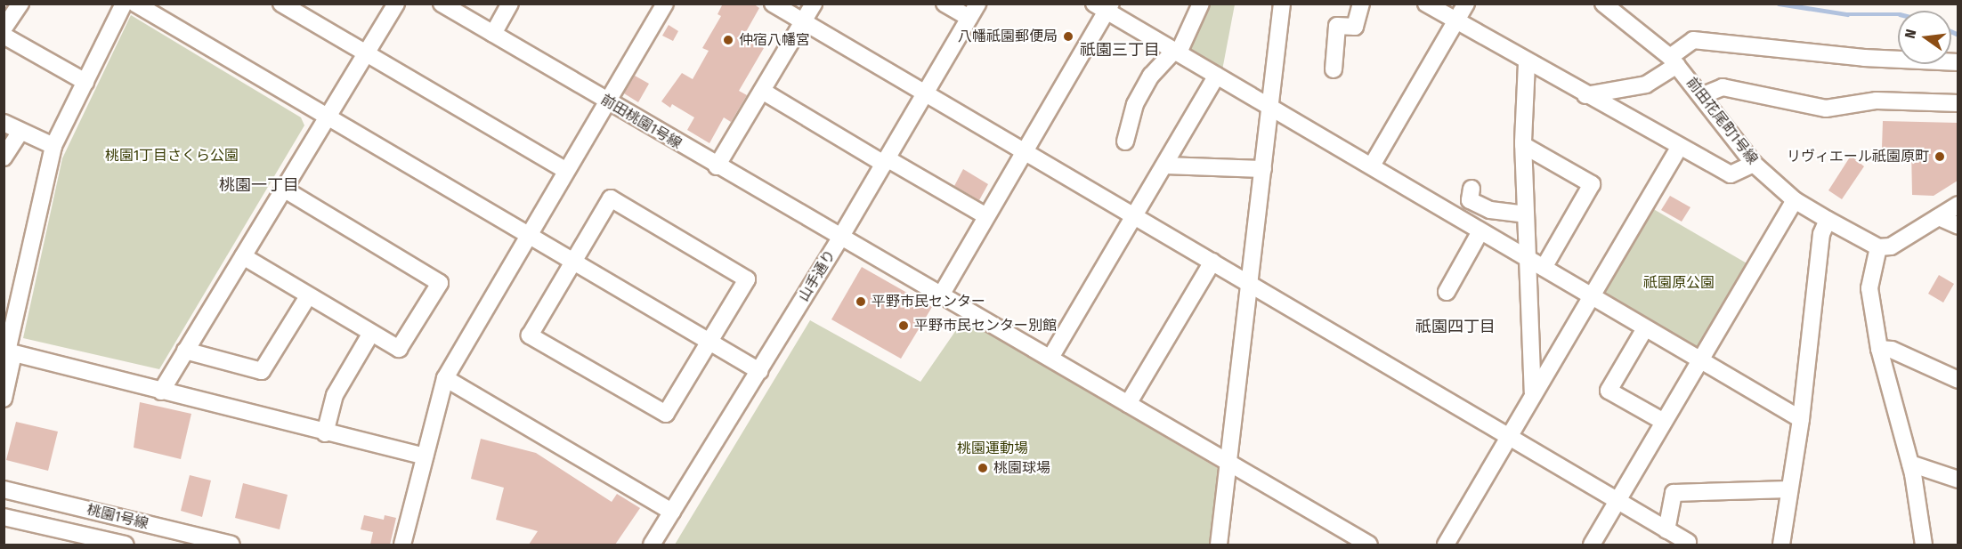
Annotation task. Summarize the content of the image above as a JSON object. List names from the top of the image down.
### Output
{
  "streets": {
    "street": [
      "前田花尾町1号線",
      "前田桃園1号線",
      "山手通り",
      "桃園1号線"
    ]
  },
  "crossings": [
    ["前田桃園1号線", "山手通り"]
  ],
  "districts": ["祇園三丁目", "桃園一丁目", "祇園四丁目"],
  "parks": ["桃園1丁目さくら公園", "祇園原公園", "桃園運動場"],
  "places": [
    "八幡祇園郵便局",
    "仲宿八幡宮",
    "リヴィエール祇園原町",
    "平野市民センター",
    "平野市民センター別館",
    "桃園球場"
  ],
  "north": "left"
}
